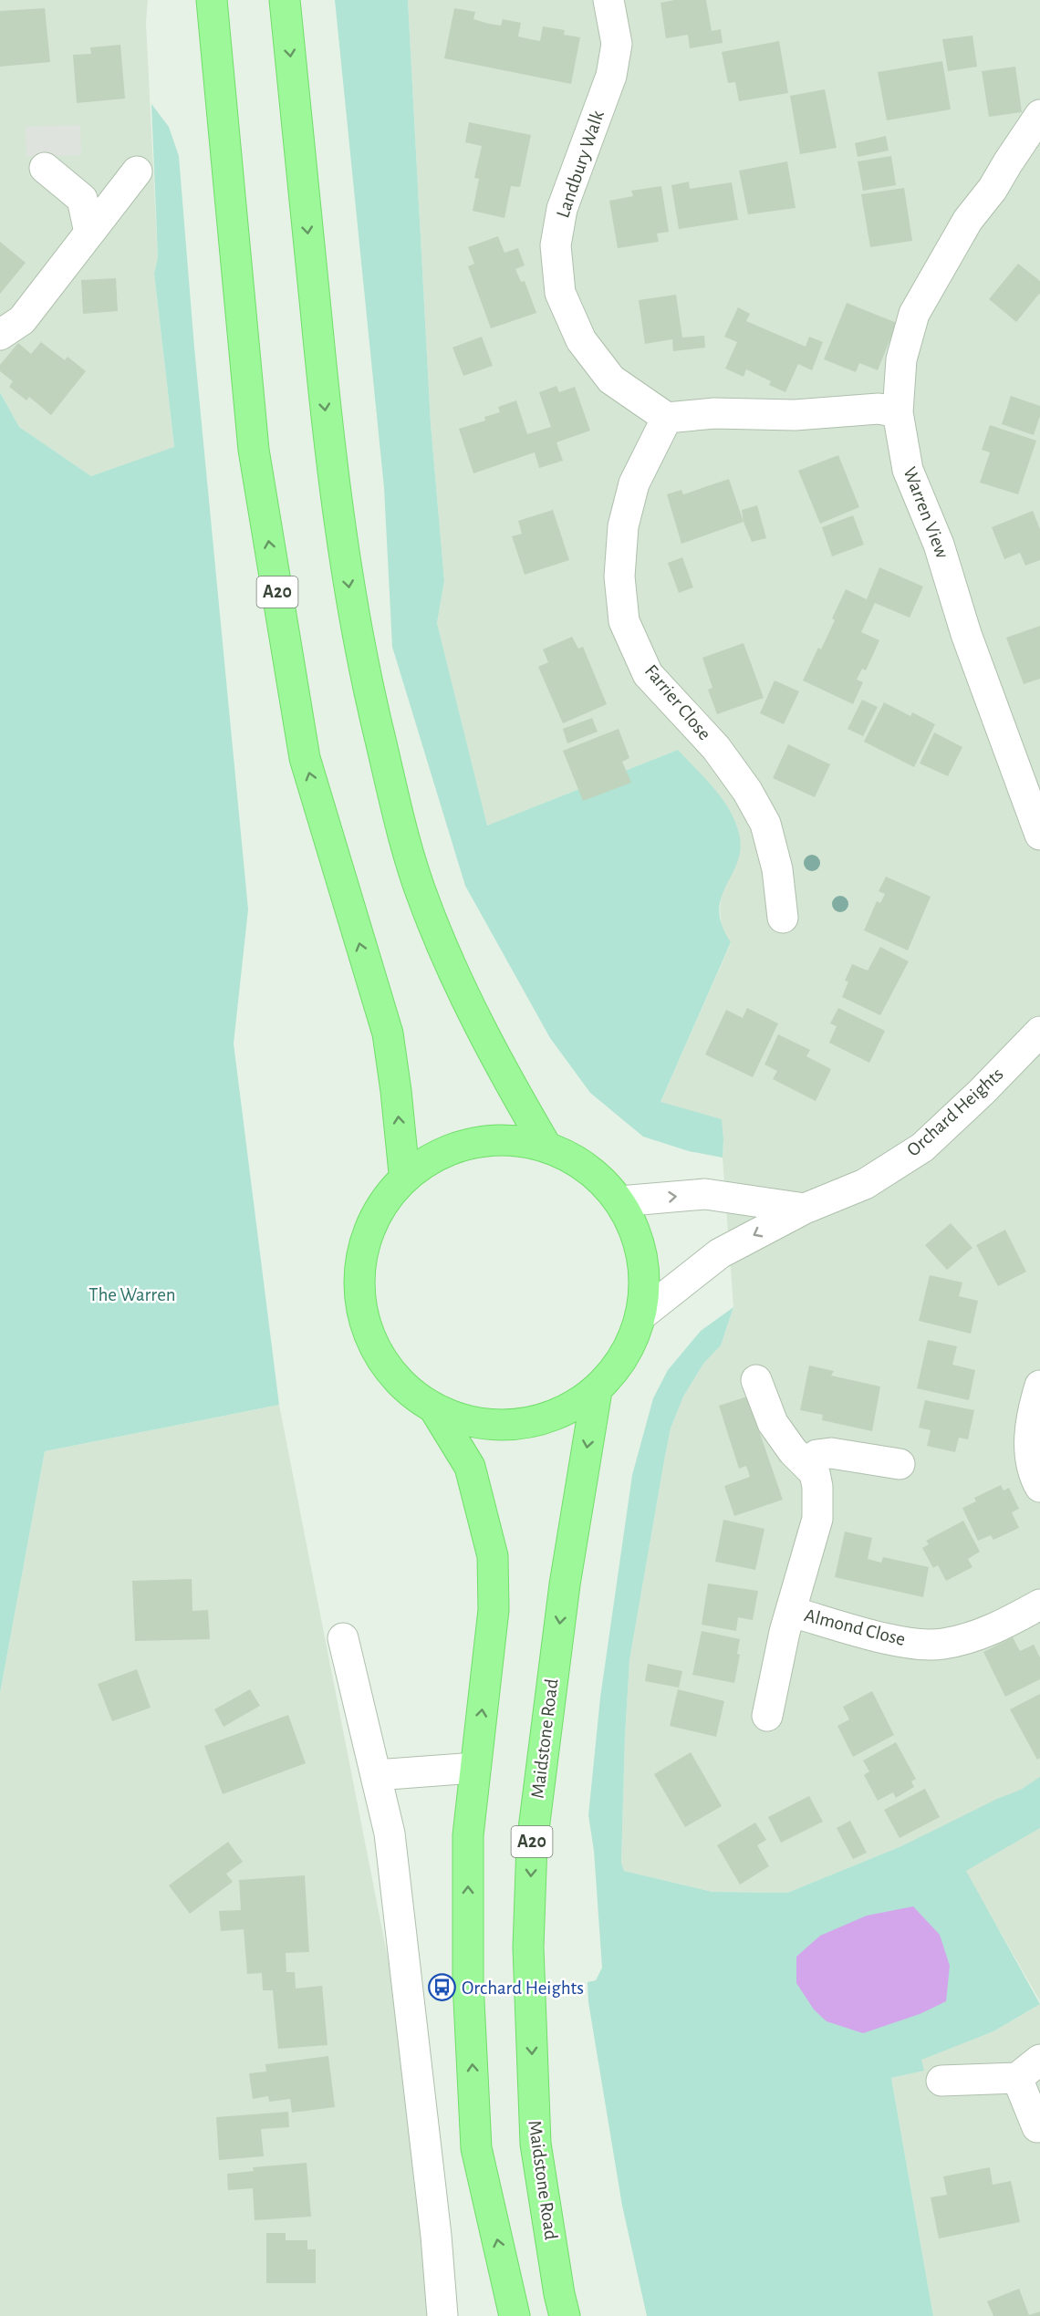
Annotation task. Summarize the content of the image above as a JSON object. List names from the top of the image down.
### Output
{
  "streets": {
    "main road": ["A20", "Maidstone Road"],
    "street": [
      "Landbury Walk",
      "Warren View",
      "Farrier Close",
      "Orchard Heights",
      "Almond Close"
    ]
  },
  "crossings": [
    ["Landbury Walk", "Farrier Close"]
  ],
  "one_way": ["Orchard Heights"],
  "parks": ["The Warren"],
  "places": {
    "bus stop": ["Orchard Heights"]
  }
}
